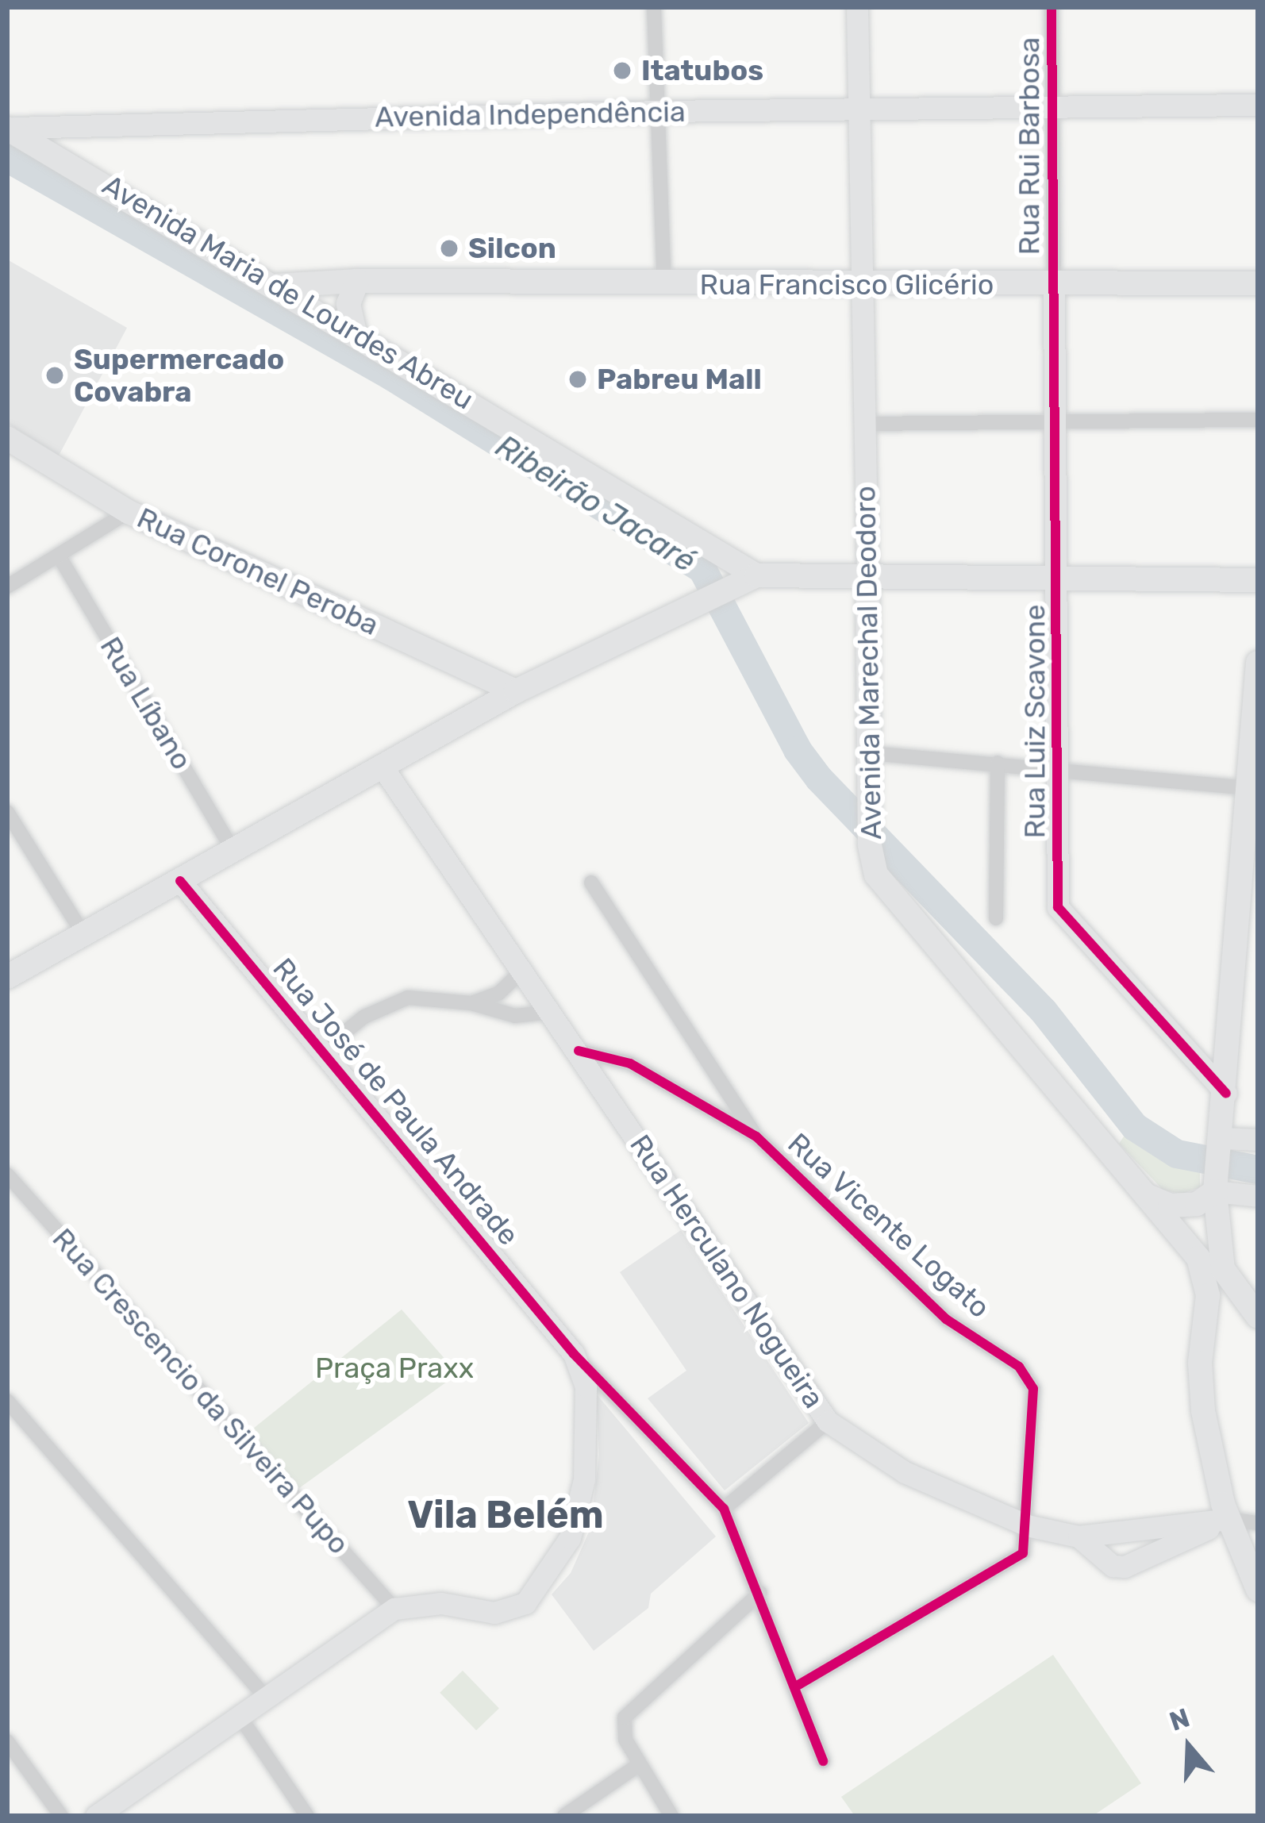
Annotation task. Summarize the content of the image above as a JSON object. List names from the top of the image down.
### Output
{
  "streets": {
    "main road": [
      "Avenida Independência",
      "Rua Francisco Glicério",
      "Avenida Maria de Lourdes Abreu",
      "Rua Coronel Peroba",
      "Avenida Marechal Deodoro",
      "Rua Luiz Scavone",
      "Rua José de Paula Andrade",
      "Rua Herculano Nogueira"
    ],
    "street": [
      "Rua Rui Barbosa",
      "Rua Líbano",
      "Rua Vicente Logato",
      "Rua Crescencio da Silveira Pupo"
    ]
  },
  "crossings": [
    ["Avenida Independência", "Rua Rui Barbosa"],
    ["Avenida Independência", "Avenida Maria de Lourdes Abreu"],
    ["Avenida Independência", "Avenida Marechal Deodoro"],
    ["Rua Rui Barbosa", "Rua Francisco Glicério"],
    ["Rua Rui Barbosa", "Rua Luiz Scavone"],
    ["Rua Francisco Glicério", "Avenida Maria de Lourdes Abreu"],
    ["Rua Francisco Glicério", "Avenida Marechal Deodoro"],
    ["Rua Francisco Glicério", "Rua Luiz Scavone"],
    ["Rua Vicente Logato", "Rua Herculano Nogueira"]
  ],
  "districts": ["Vila Belém"],
  "water": ["Ribeirão Jacaré"],
  "parks": ["Praça Praxx"],
  "places": [
    "Itatubos",
    "Silcon",
    "Supermercado Covabra",
    "Pabreu Mall"
  ],
  "north": "top"
}
